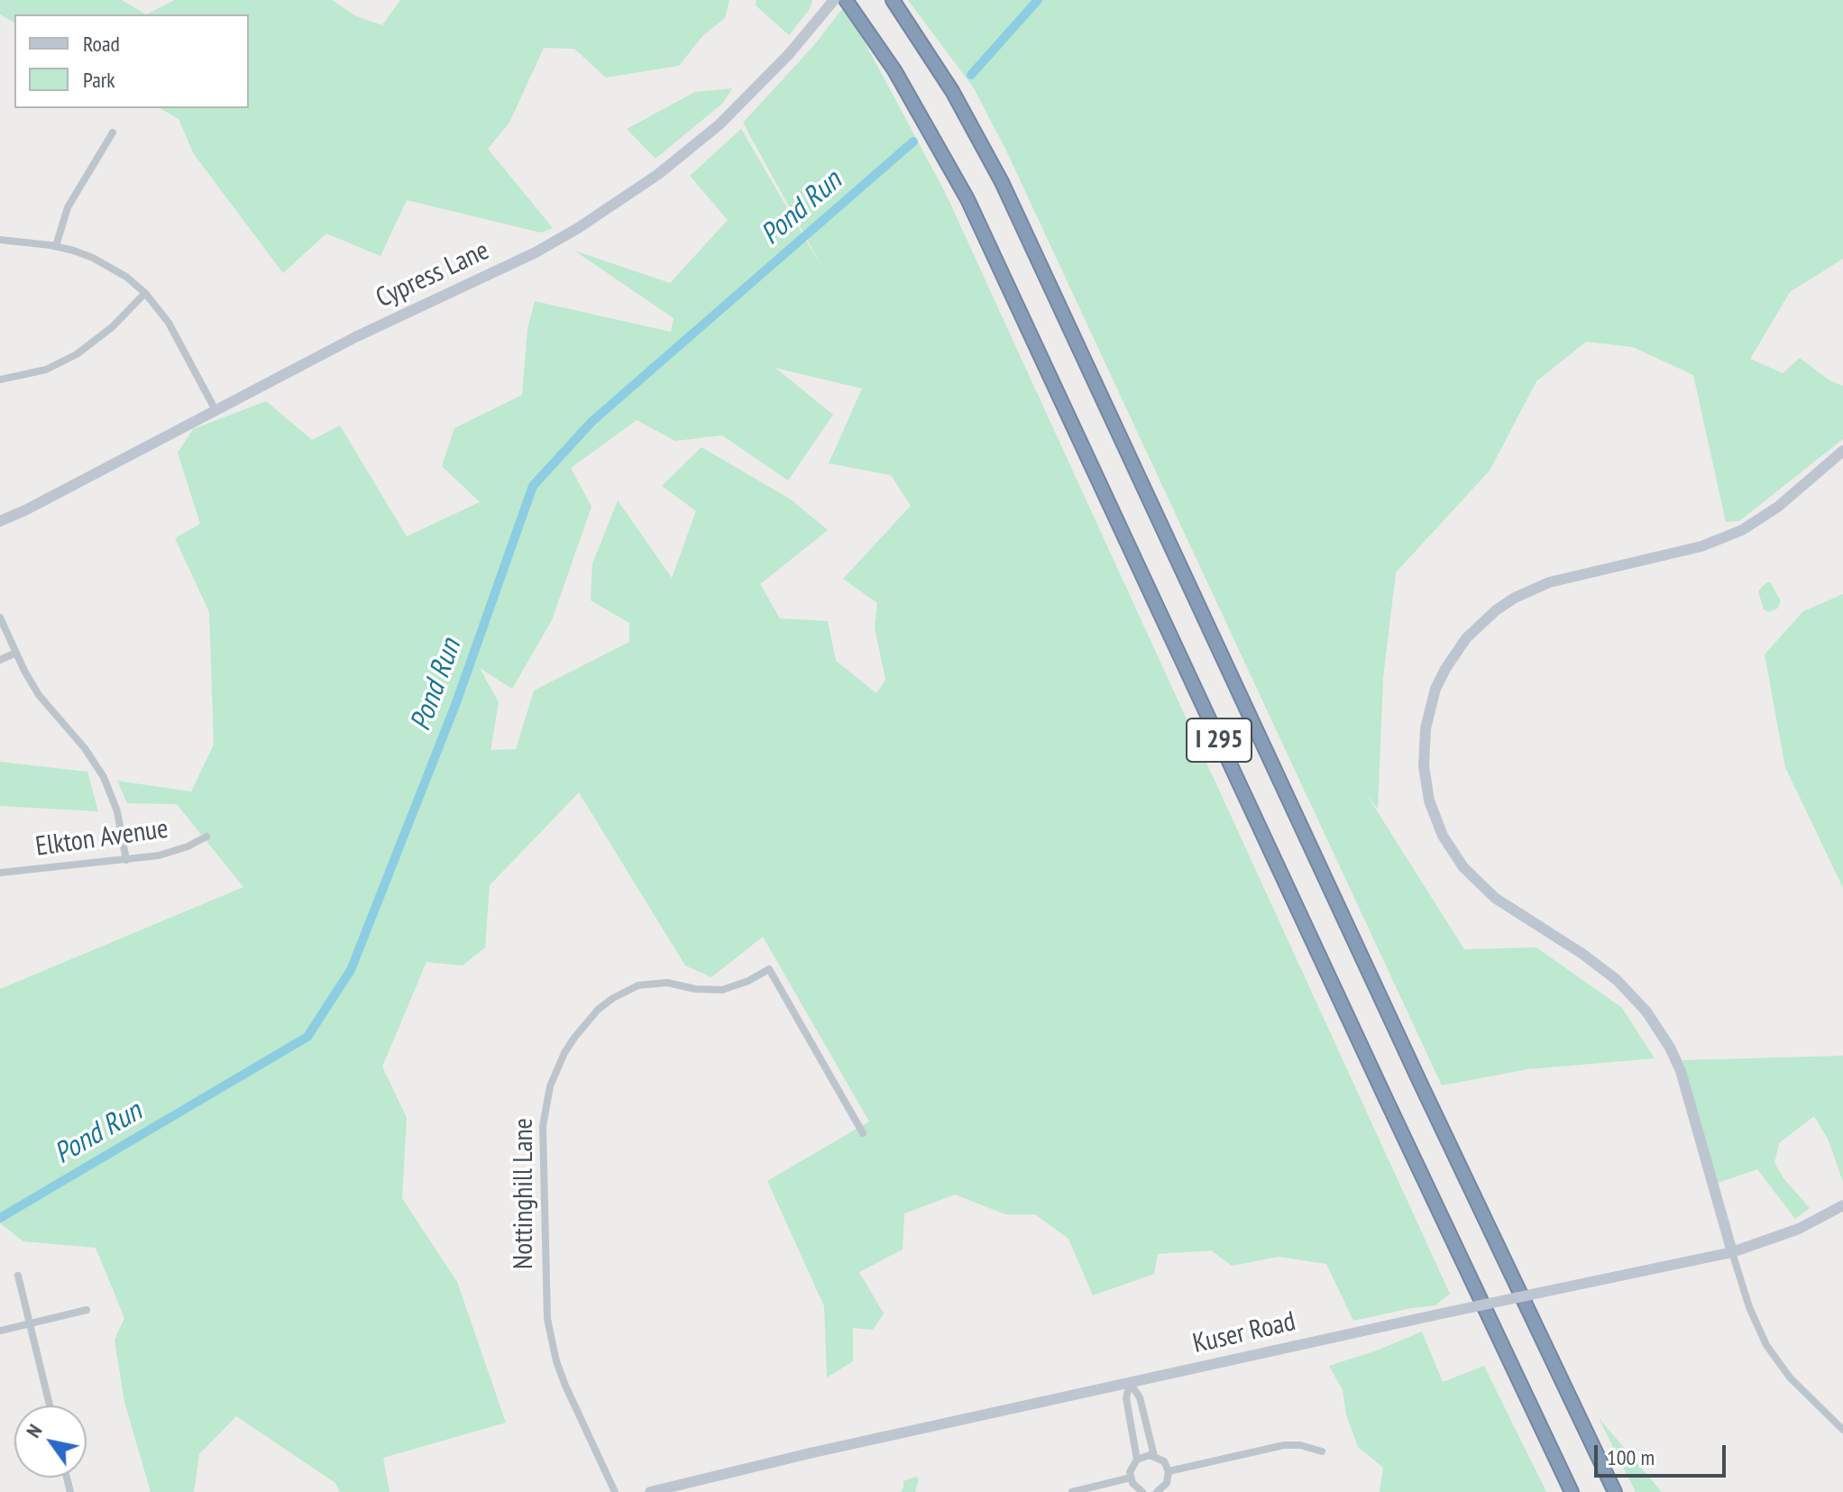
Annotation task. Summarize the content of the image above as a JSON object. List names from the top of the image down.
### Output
{
  "streets": {
    "highway": ["I 295"],
    "street": [
      "Cypress Lane",
      "Elkton Avenue",
      "Nottinghill Lane",
      "Kuser Road"
    ]
  },
  "water": ["Pond Run"],
  "legend": ["Road", "Park"],
  "scale_bar": "100 m",
  "north": "top left"
}
